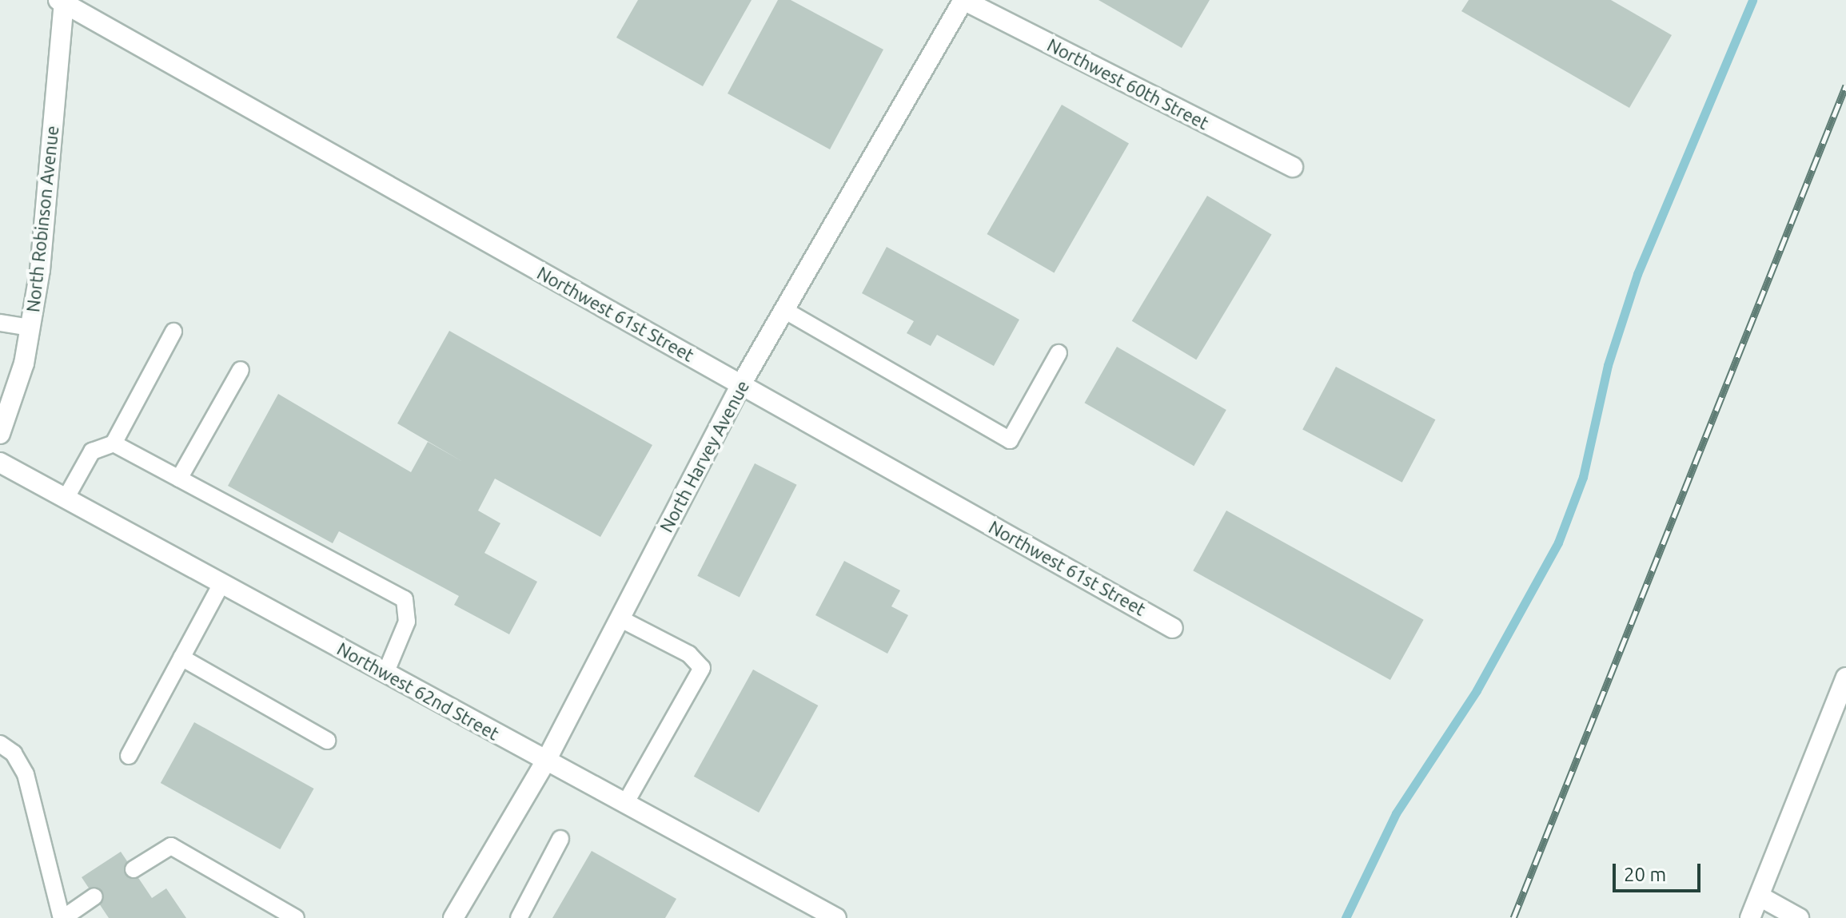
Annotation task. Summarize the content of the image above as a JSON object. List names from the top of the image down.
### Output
{
  "streets": {
    "street": [
      "Northwest 60th Street",
      "North Robinson Avenue",
      "Northwest 61st Street",
      "North Harvey Avenue",
      "Northwest 62nd Street"
    ]
  },
  "crossings": [
    ["Northwest 60th Street", "North Harvey Avenue"],
    ["North Robinson Avenue", "Northwest 61st Street"],
    ["Northwest 61st Street", "North Harvey Avenue"],
    ["North Harvey Avenue", "Northwest 62nd Street"]
  ],
  "scale_bar": "20 m"
}
